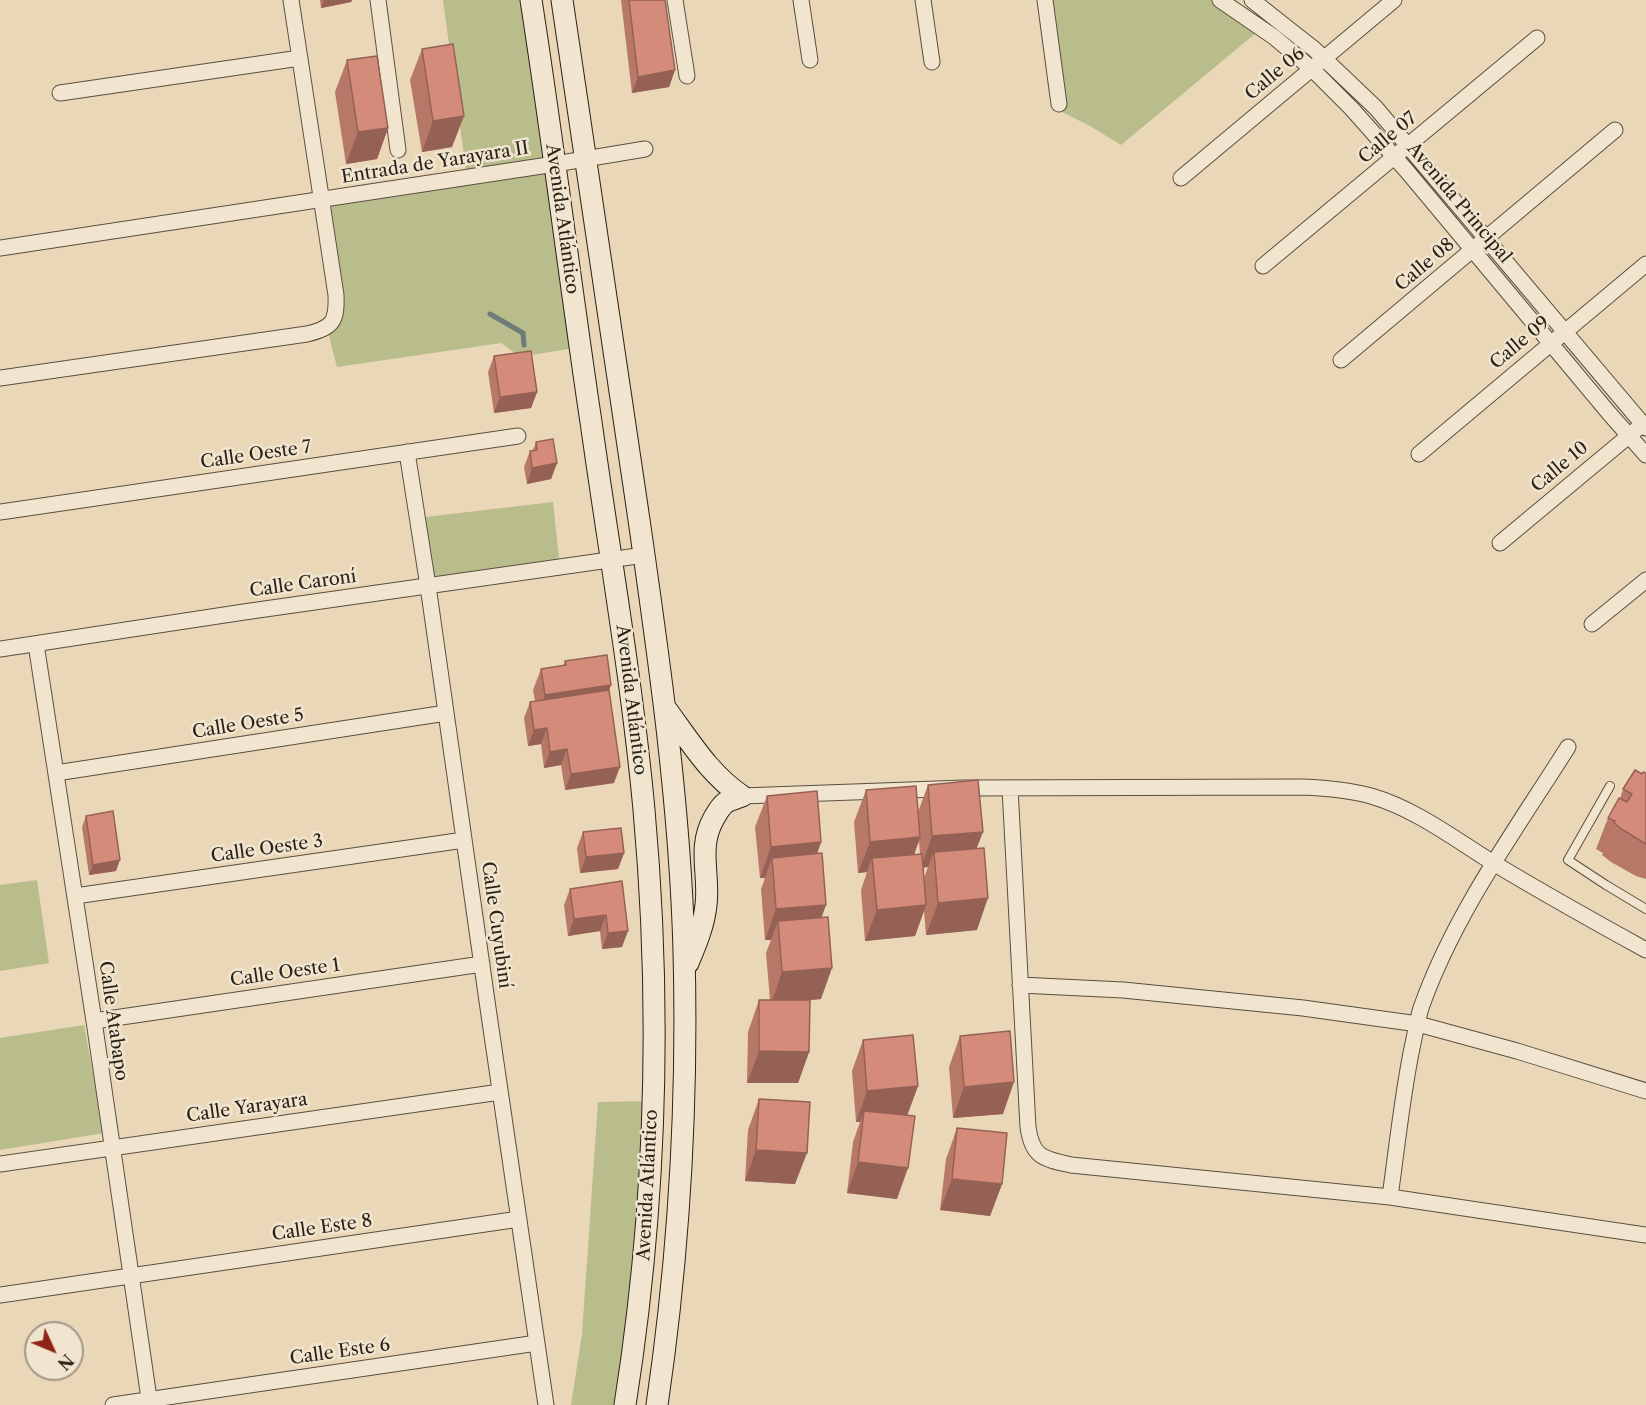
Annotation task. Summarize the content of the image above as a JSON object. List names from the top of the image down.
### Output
{
  "streets": {
    "main road": ["Avenida Atlántico"],
    "street": [
      "Calle 06",
      "Calle 07",
      "Entrada de Yarayara II",
      "Avenida Principal",
      "Calle 08",
      "Calle 09",
      "Calle Oeste 7",
      "Calle 10",
      "Calle Caroní",
      "Calle Oeste 5",
      "Calle Oeste 3",
      "Calle Cuyubiní",
      "Calle Oeste 1",
      "Calle Atabapo",
      "Calle Yarayara",
      "Calle Este 8",
      "Calle Este 6"
    ]
  },
  "crossings": [
    ["Calle 06", "Avenida Principal"],
    ["Calle 07", "Avenida Principal"],
    ["Entrada de Yarayara II", "Avenida Atlántico"],
    ["Avenida Principal", "Calle 08"],
    ["Avenida Principal", "Calle 09"],
    ["Avenida Principal", "Calle 10"],
    ["Avenida Atlántico", "Calle Caroní"],
    ["Calle Oeste 7", "Calle Cuyubiní"],
    ["Calle Caroní", "Calle Cuyubiní"],
    ["Calle Caroní", "Calle Atabapo"],
    ["Calle Oeste 5", "Calle Cuyubiní"],
    ["Calle Oeste 5", "Calle Atabapo"],
    ["Calle Oeste 3", "Calle Cuyubiní"],
    ["Calle Oeste 3", "Calle Atabapo"],
    ["Calle Cuyubiní", "Calle Oeste 1"],
    ["Calle Cuyubiní", "Calle Yarayara"],
    ["Calle Cuyubiní", "Calle Este 8"],
    ["Calle Cuyubiní", "Calle Este 6"],
    ["Calle Oeste 1", "Calle Atabapo"],
    ["Calle Atabapo", "Calle Yarayara"],
    ["Calle Atabapo", "Calle Este 8"],
    ["Calle Atabapo", "Calle Este 6"]
  ],
  "north": "bottom right"
}
